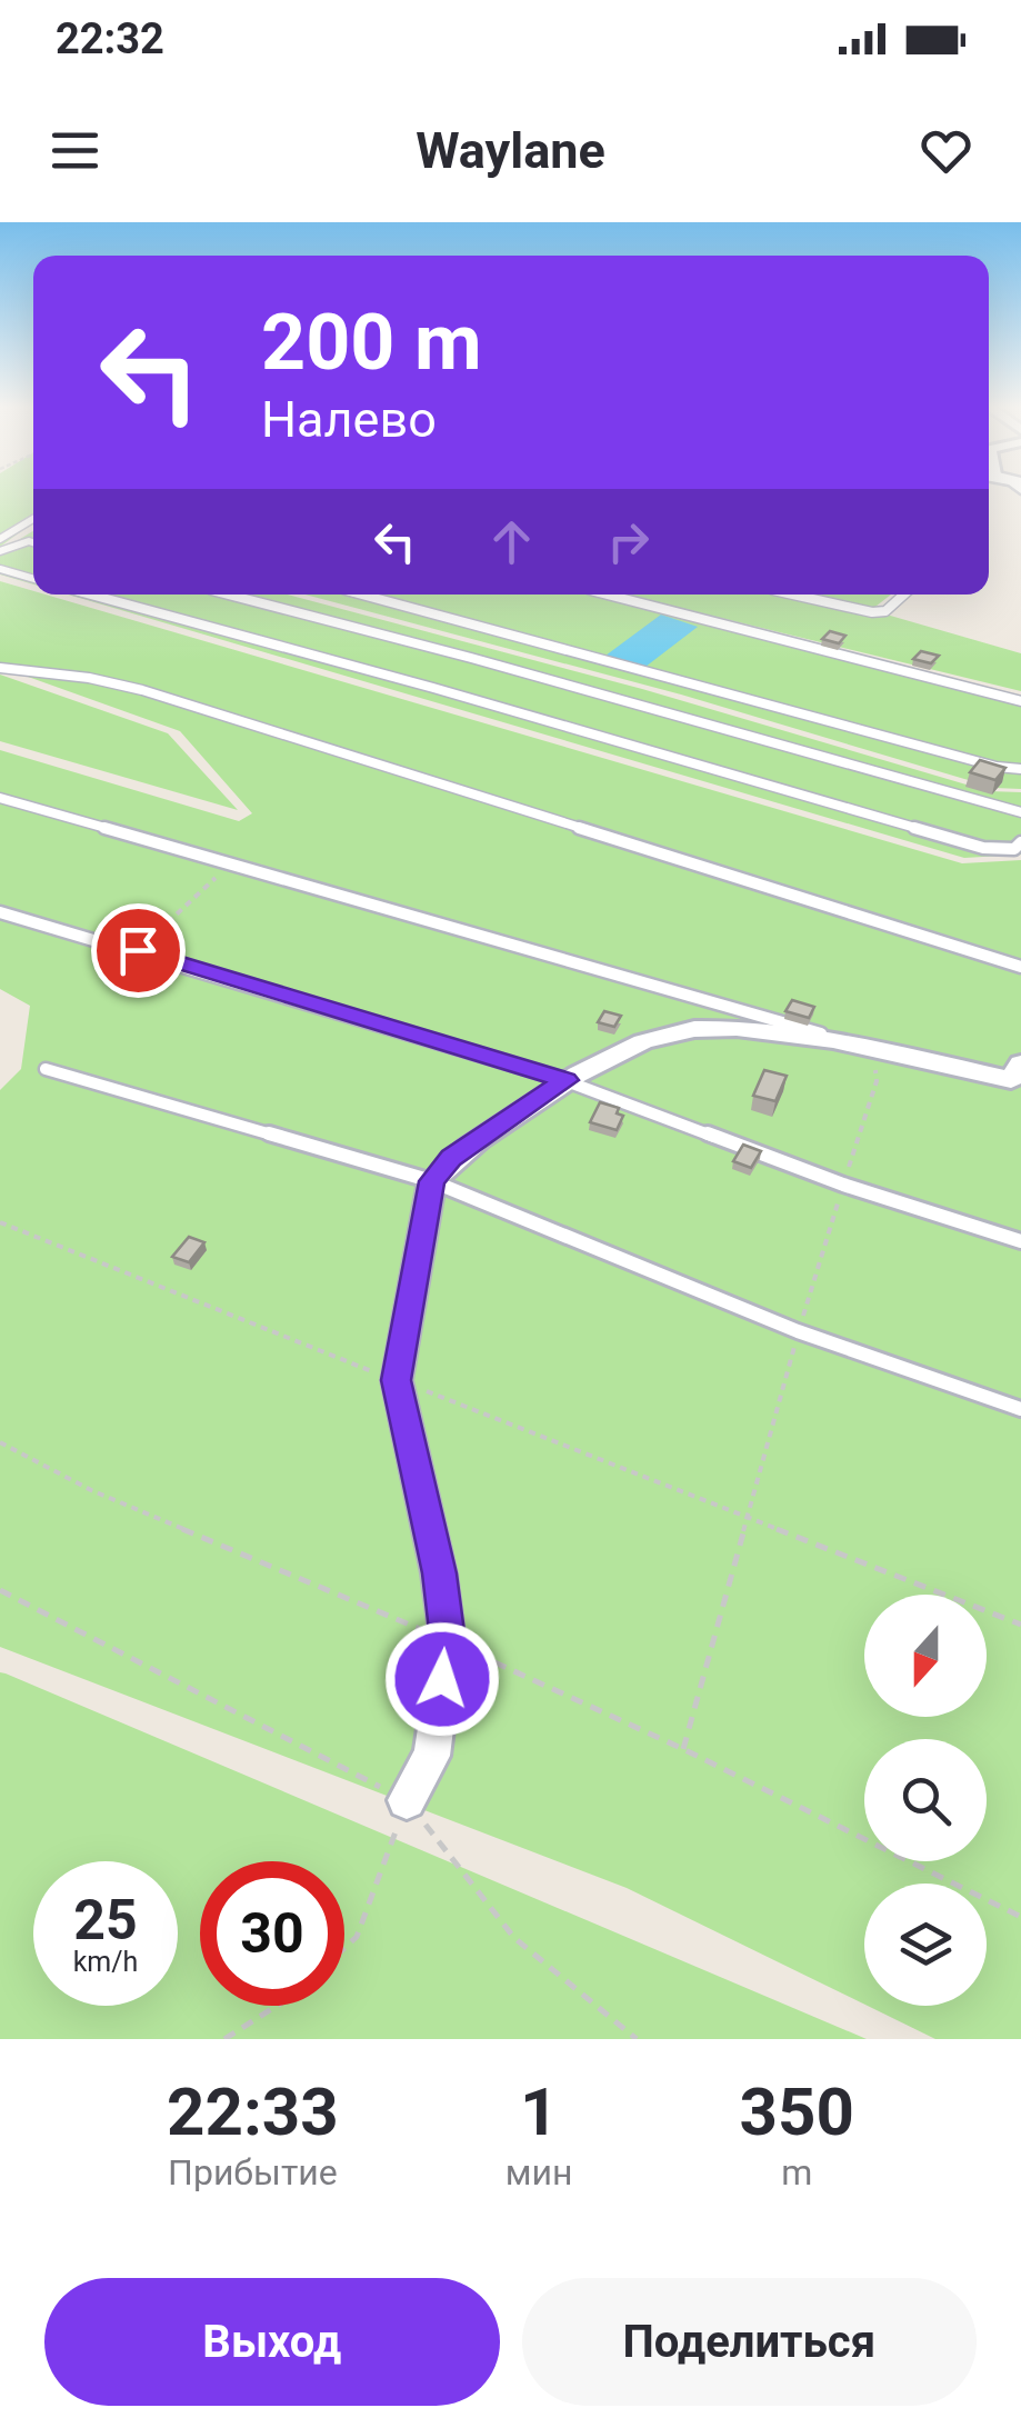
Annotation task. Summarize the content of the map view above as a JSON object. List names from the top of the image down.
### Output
{
  "north": "bottom",
  "page": {
    "status": "22:32",
    "header": "Waylane",
    "turn": ["200 m", "Налево"],
    "speed": "25 km/h",
    "limit": "30",
    "eta": [
      "22:33",
      "Прибытие",
      "1",
      "мин",
      "350",
      "m"
    ],
    "buttons": ["Выход", "Поделиться"]
  }
}
